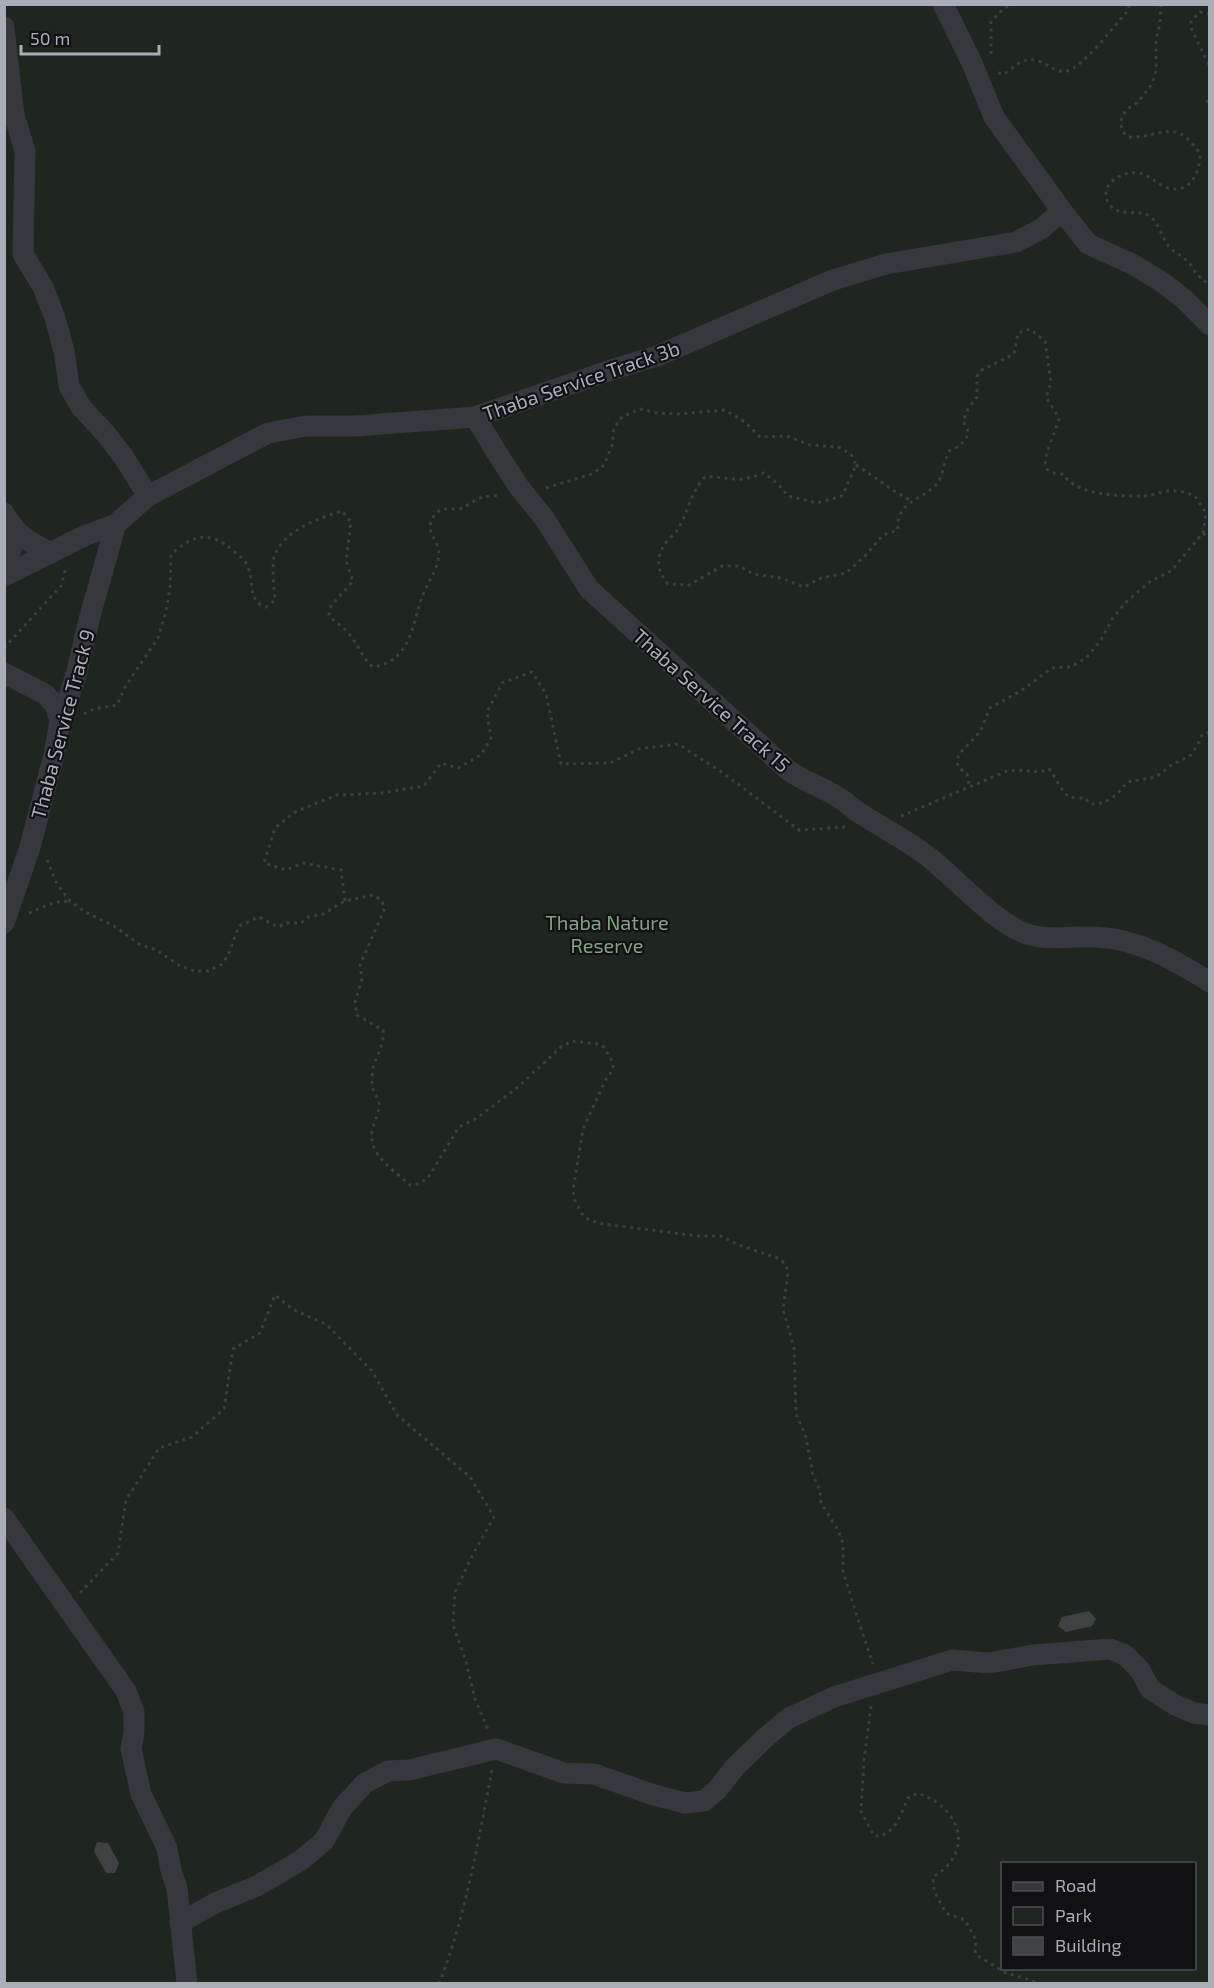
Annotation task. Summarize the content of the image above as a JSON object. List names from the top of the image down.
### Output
{
  "streets": {
    "street": ["Thaba Service Track 3b", "Thaba Service Track 15", "Thaba Service Track 9"]
  },
  "crossings": [
    ["Thaba Service Track 3b", "Thaba Service Track 15"],
    ["Thaba Service Track 3b", "Thaba Service Track 9"]
  ],
  "parks": ["Thaba Nature Reserve"],
  "legend": ["Road", "Park", "Building"],
  "scale_bar": "50 m"
}
